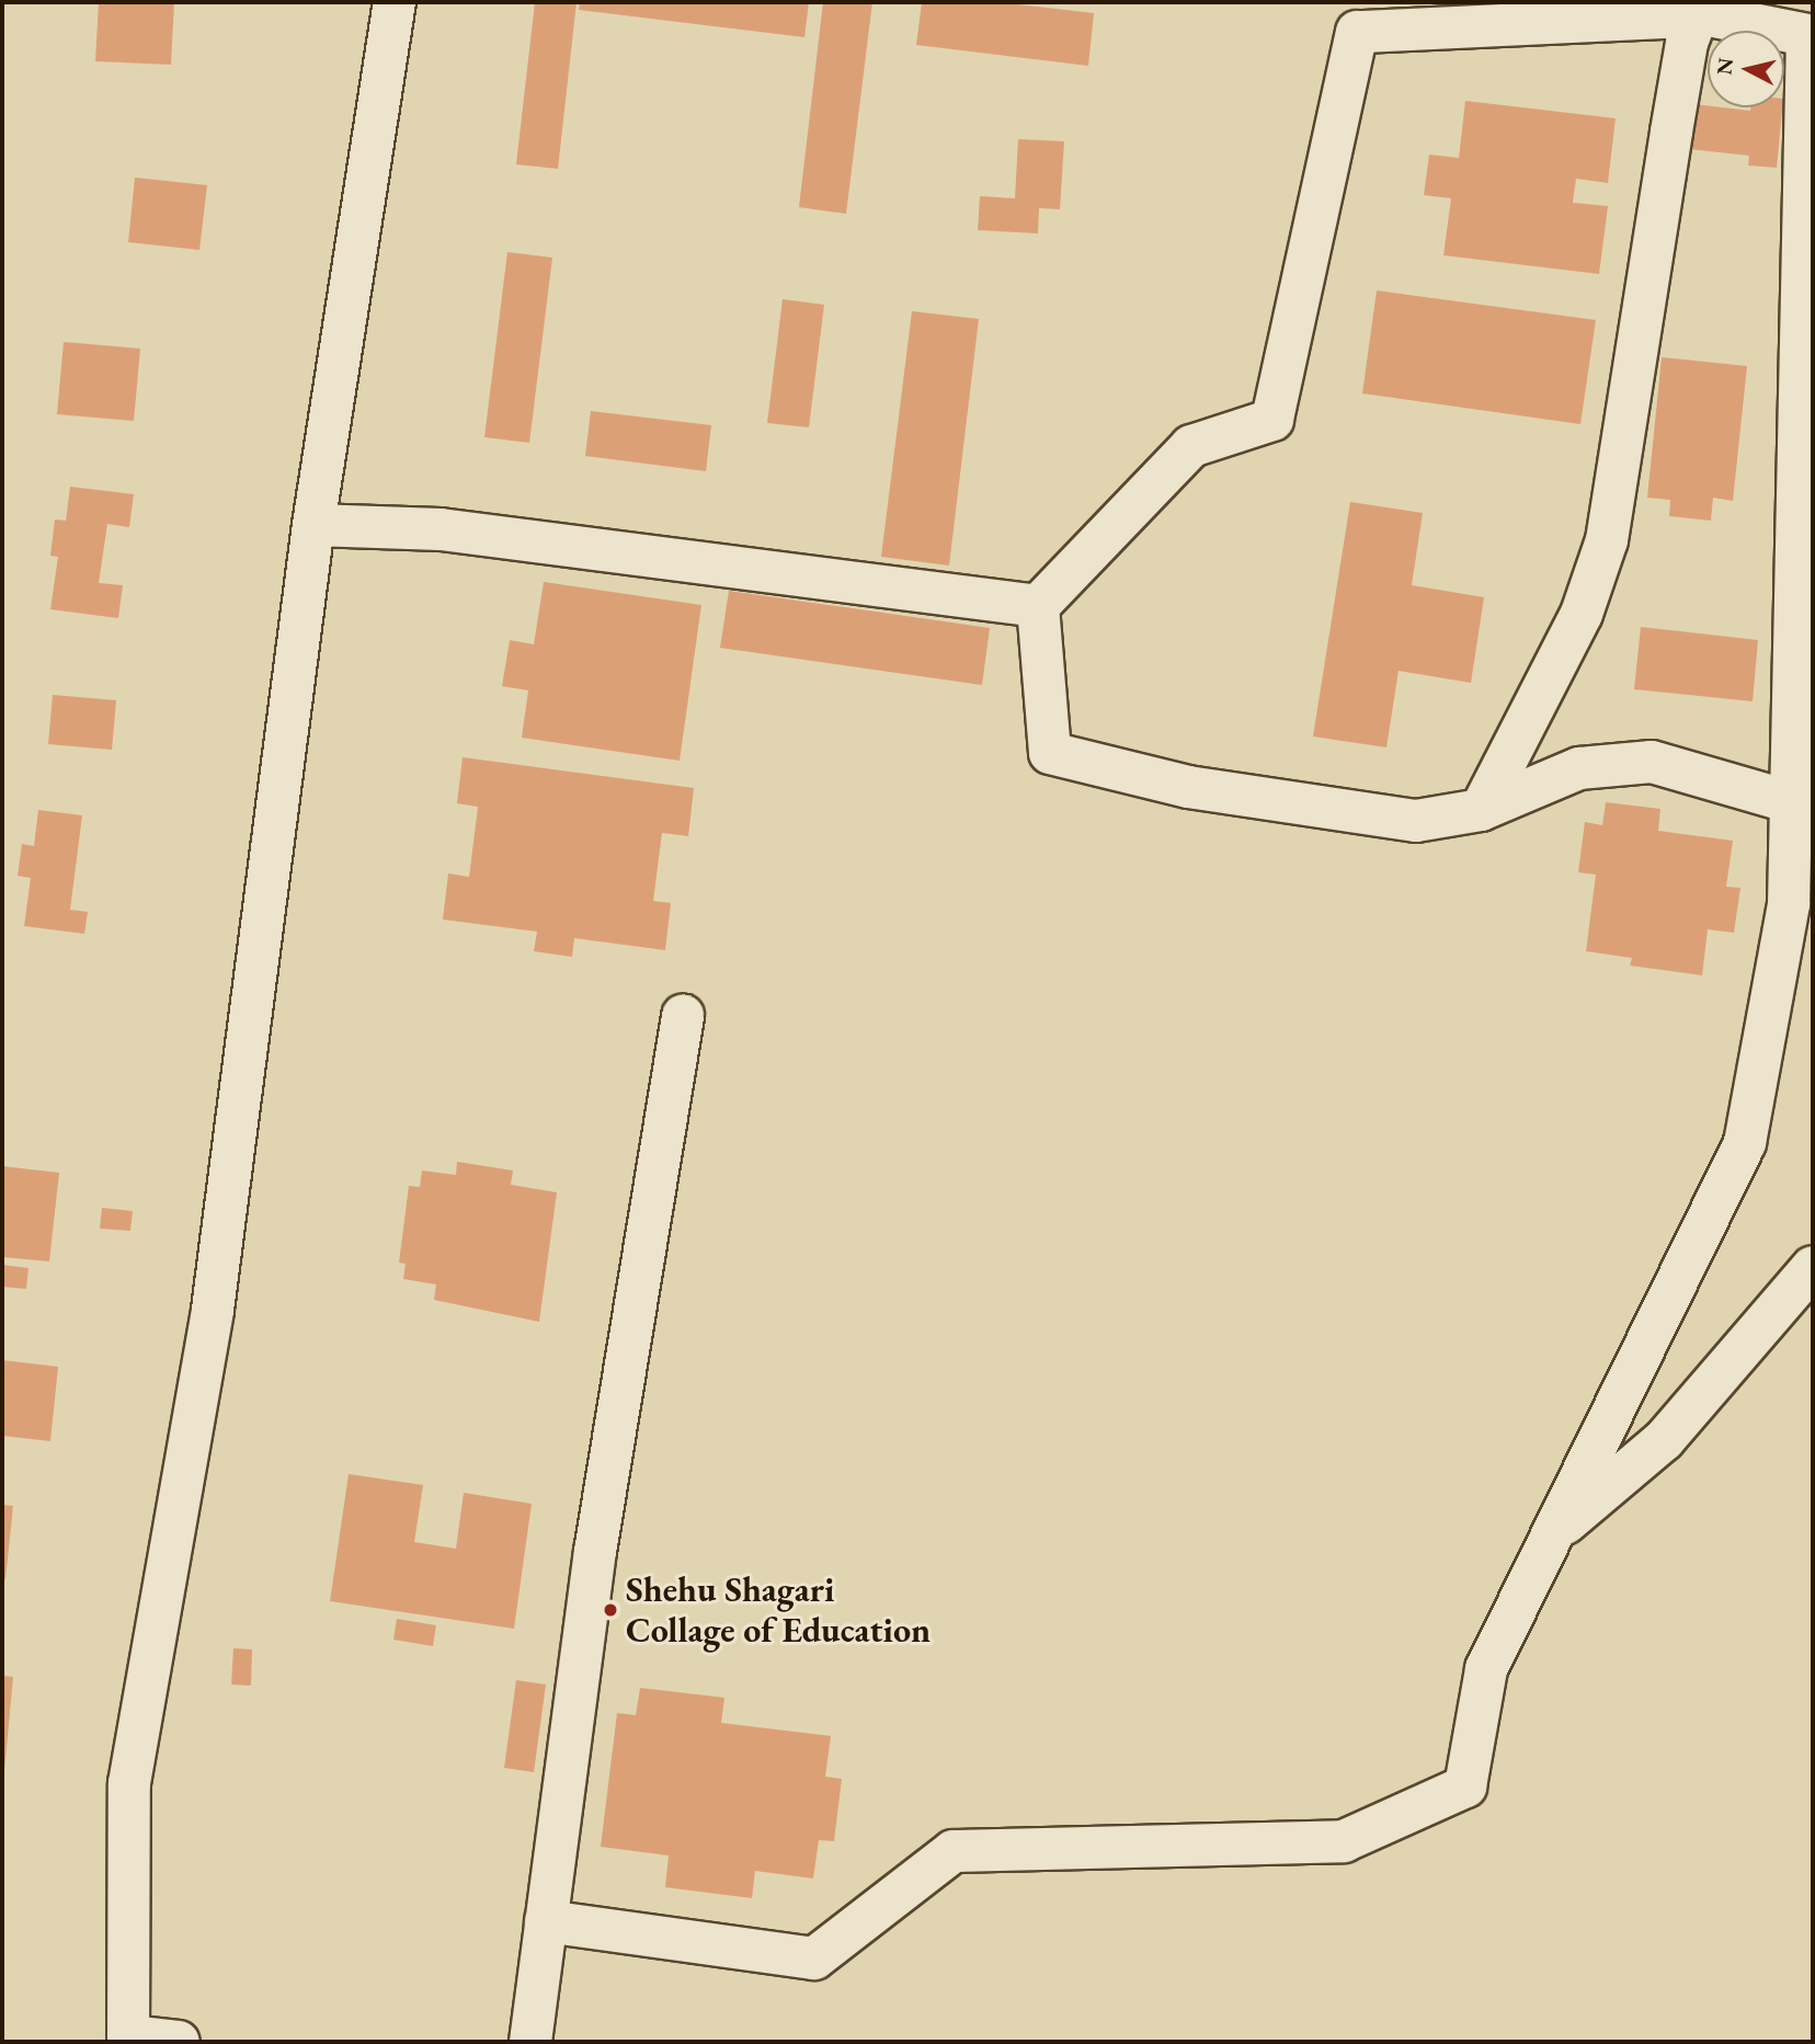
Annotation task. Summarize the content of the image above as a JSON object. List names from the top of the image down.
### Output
{
  "places": ["Shehu Shagari Collage of Education"],
  "north": "left"
}
